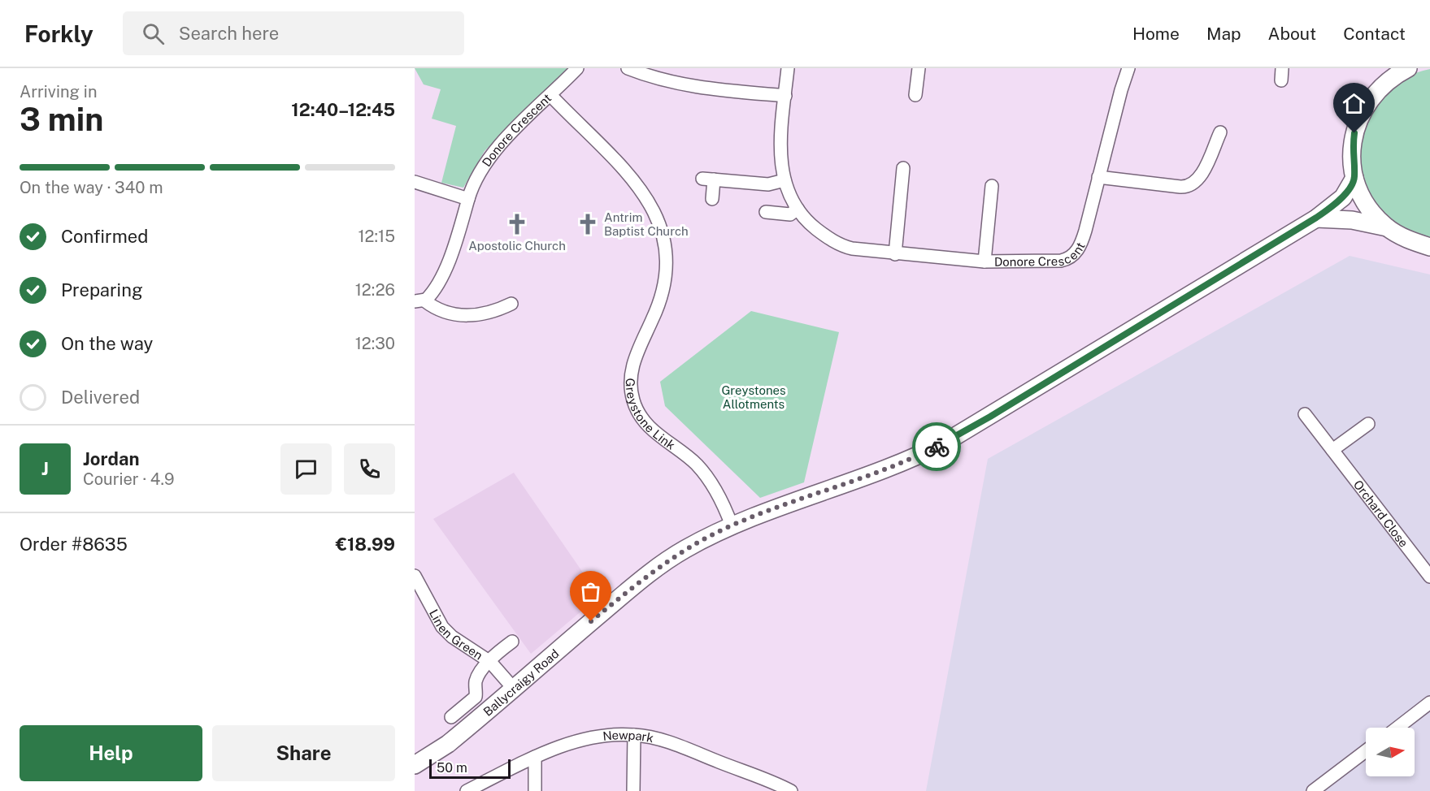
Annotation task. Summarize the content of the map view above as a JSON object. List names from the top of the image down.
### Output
{
  "streets": {
    "main road": ["Ballycraigy Road"],
    "street": [
      "Donore Crescent",
      "Greystone Link",
      "Orchard Close",
      "Linen Green",
      "Newpark"
    ]
  },
  "crossings": [
    ["Donore Crescent", "Greystone Link"],
    ["Greystone Link", "Ballycraigy Road"],
    ["Linen Green", "Ballycraigy Road"]
  ],
  "parks": ["Greystones Allotments"],
  "places": {
    "church": ["Apostolic Church", "Antrim Baptist Church"]
  },
  "scale_bar": "50 m",
  "north": "right",
  "page": {
    "header": "Forkly",
    "search": "Search here",
    "nav": [
      "Home",
      "Map",
      "About",
      "Contact"
    ],
    "heading": ["3 min", "Arriving in", "12:40–12:45"],
    "panel": [
      "Jordan",
      "Courier · 4.9",
      "Order #8635",
      "€18.99"
    ],
    "bar": "On the way · 340 m",
    "list": [
      ["Confirmed", "12:15"],
      ["Preparing", "12:26"],
      ["On the way", "12:30"],
      "Delivered"
    ],
    "round": "J",
    "buttons": ["Help", "Share"],
    "scale": "50 m"
  }
}
